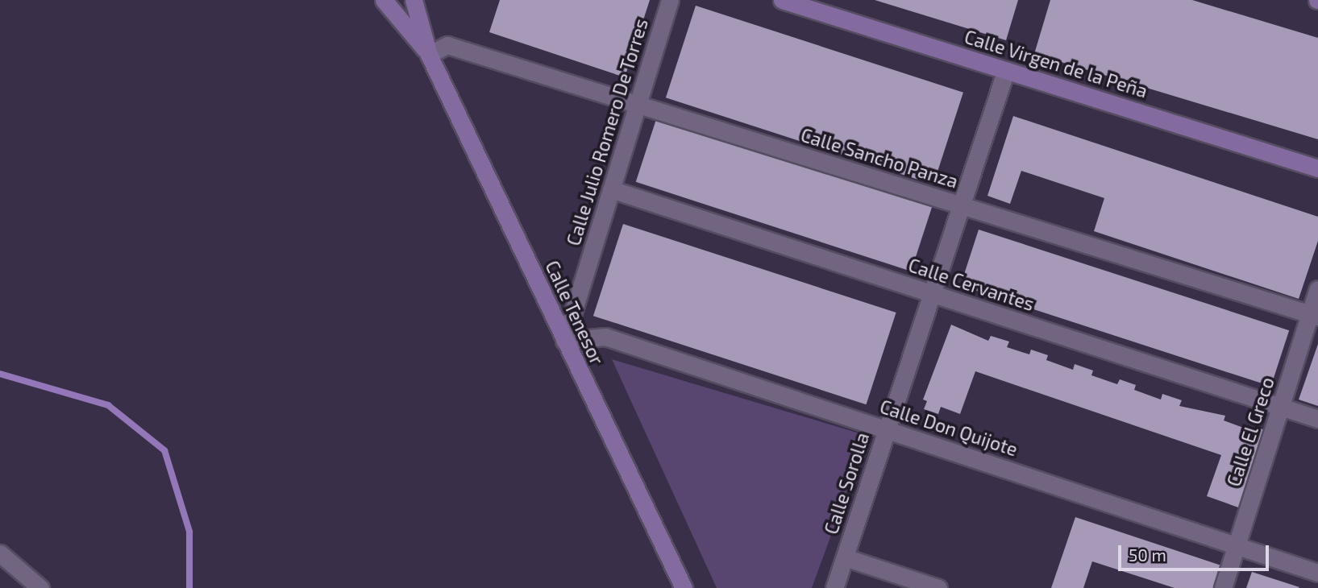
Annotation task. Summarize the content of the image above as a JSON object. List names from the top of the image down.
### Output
{
  "streets": {
    "street": [
      "Calle Virgen de la Peña",
      "Calle Julio Romero De Torres",
      "Calle Sancho Panza",
      "Calle Cervantes",
      "Calle Tenesor",
      "Calle Don Quijote",
      "Calle El Greco",
      "Calle Sorolla"
    ]
  },
  "crossings": [
    ["Calle Virgen de la Peña", "Calle Sorolla"],
    ["Calle Julio Romero De Torres", "Calle Sancho Panza"],
    ["Calle Julio Romero De Torres", "Calle Cervantes"],
    ["Calle Julio Romero De Torres", "Calle Tenesor"],
    ["Calle Julio Romero De Torres", "Calle Don Quijote"],
    ["Calle Sancho Panza", "Calle Tenesor"],
    ["Calle Sancho Panza", "Calle El Greco"],
    ["Calle Sancho Panza", "Calle Sorolla"],
    ["Calle Cervantes", "Calle El Greco"],
    ["Calle Cervantes", "Calle Sorolla"],
    ["Calle Tenesor", "Calle Don Quijote"],
    ["Calle Don Quijote", "Calle El Greco"],
    ["Calle Don Quijote", "Calle Sorolla"]
  ],
  "scale_bar": "50 m"
}
